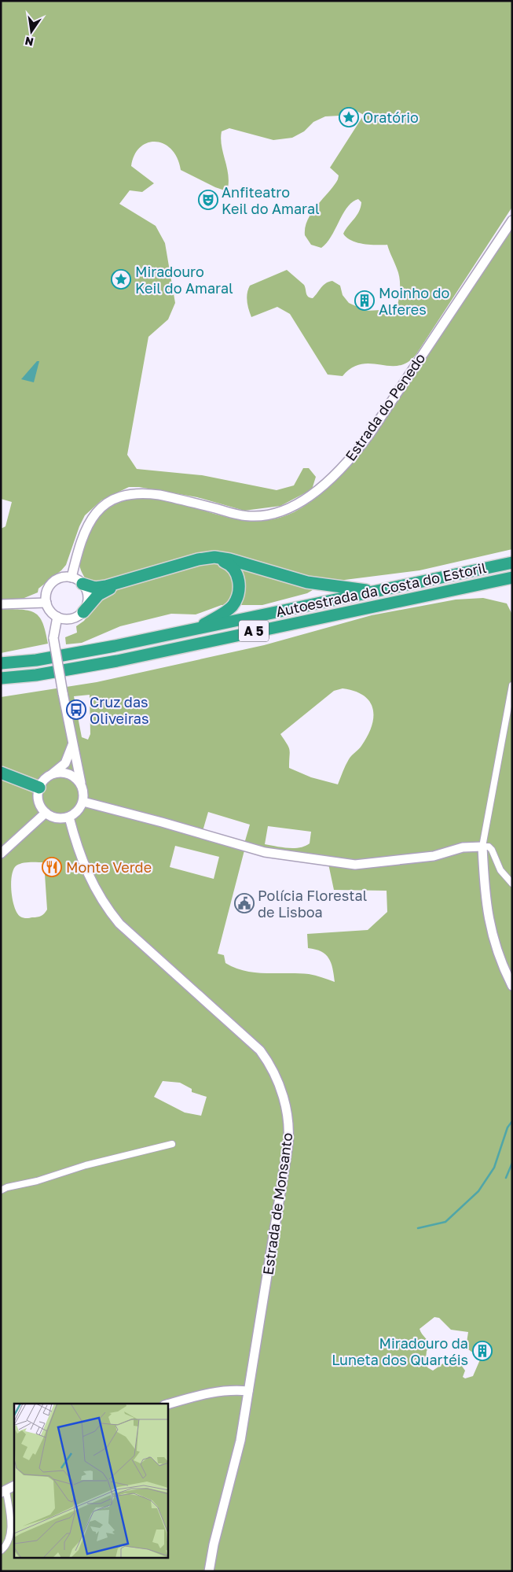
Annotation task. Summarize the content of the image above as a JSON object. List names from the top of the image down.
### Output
{
  "streets": {
    "highway": ["Autoestrada da Costa do Estoril", "A 5"],
    "street": ["Estrada do Penedo", "Estrada de Monsanto"]
  },
  "places": {
    "place": ["Oratório", "Miradouro Keil do Amaral"],
    "theatre": ["Anfiteatro Keil do Amaral"],
    "building": ["Moinho do Alferes", "Miradouro da Luneta dos Quartéis"],
    "bus stop": ["Cruz das Oliveiras"],
    "restaurant": ["Monte Verde"],
    "public building": ["Polícia Florestal de Lisboa"]
  },
  "north": "bottom"
}
